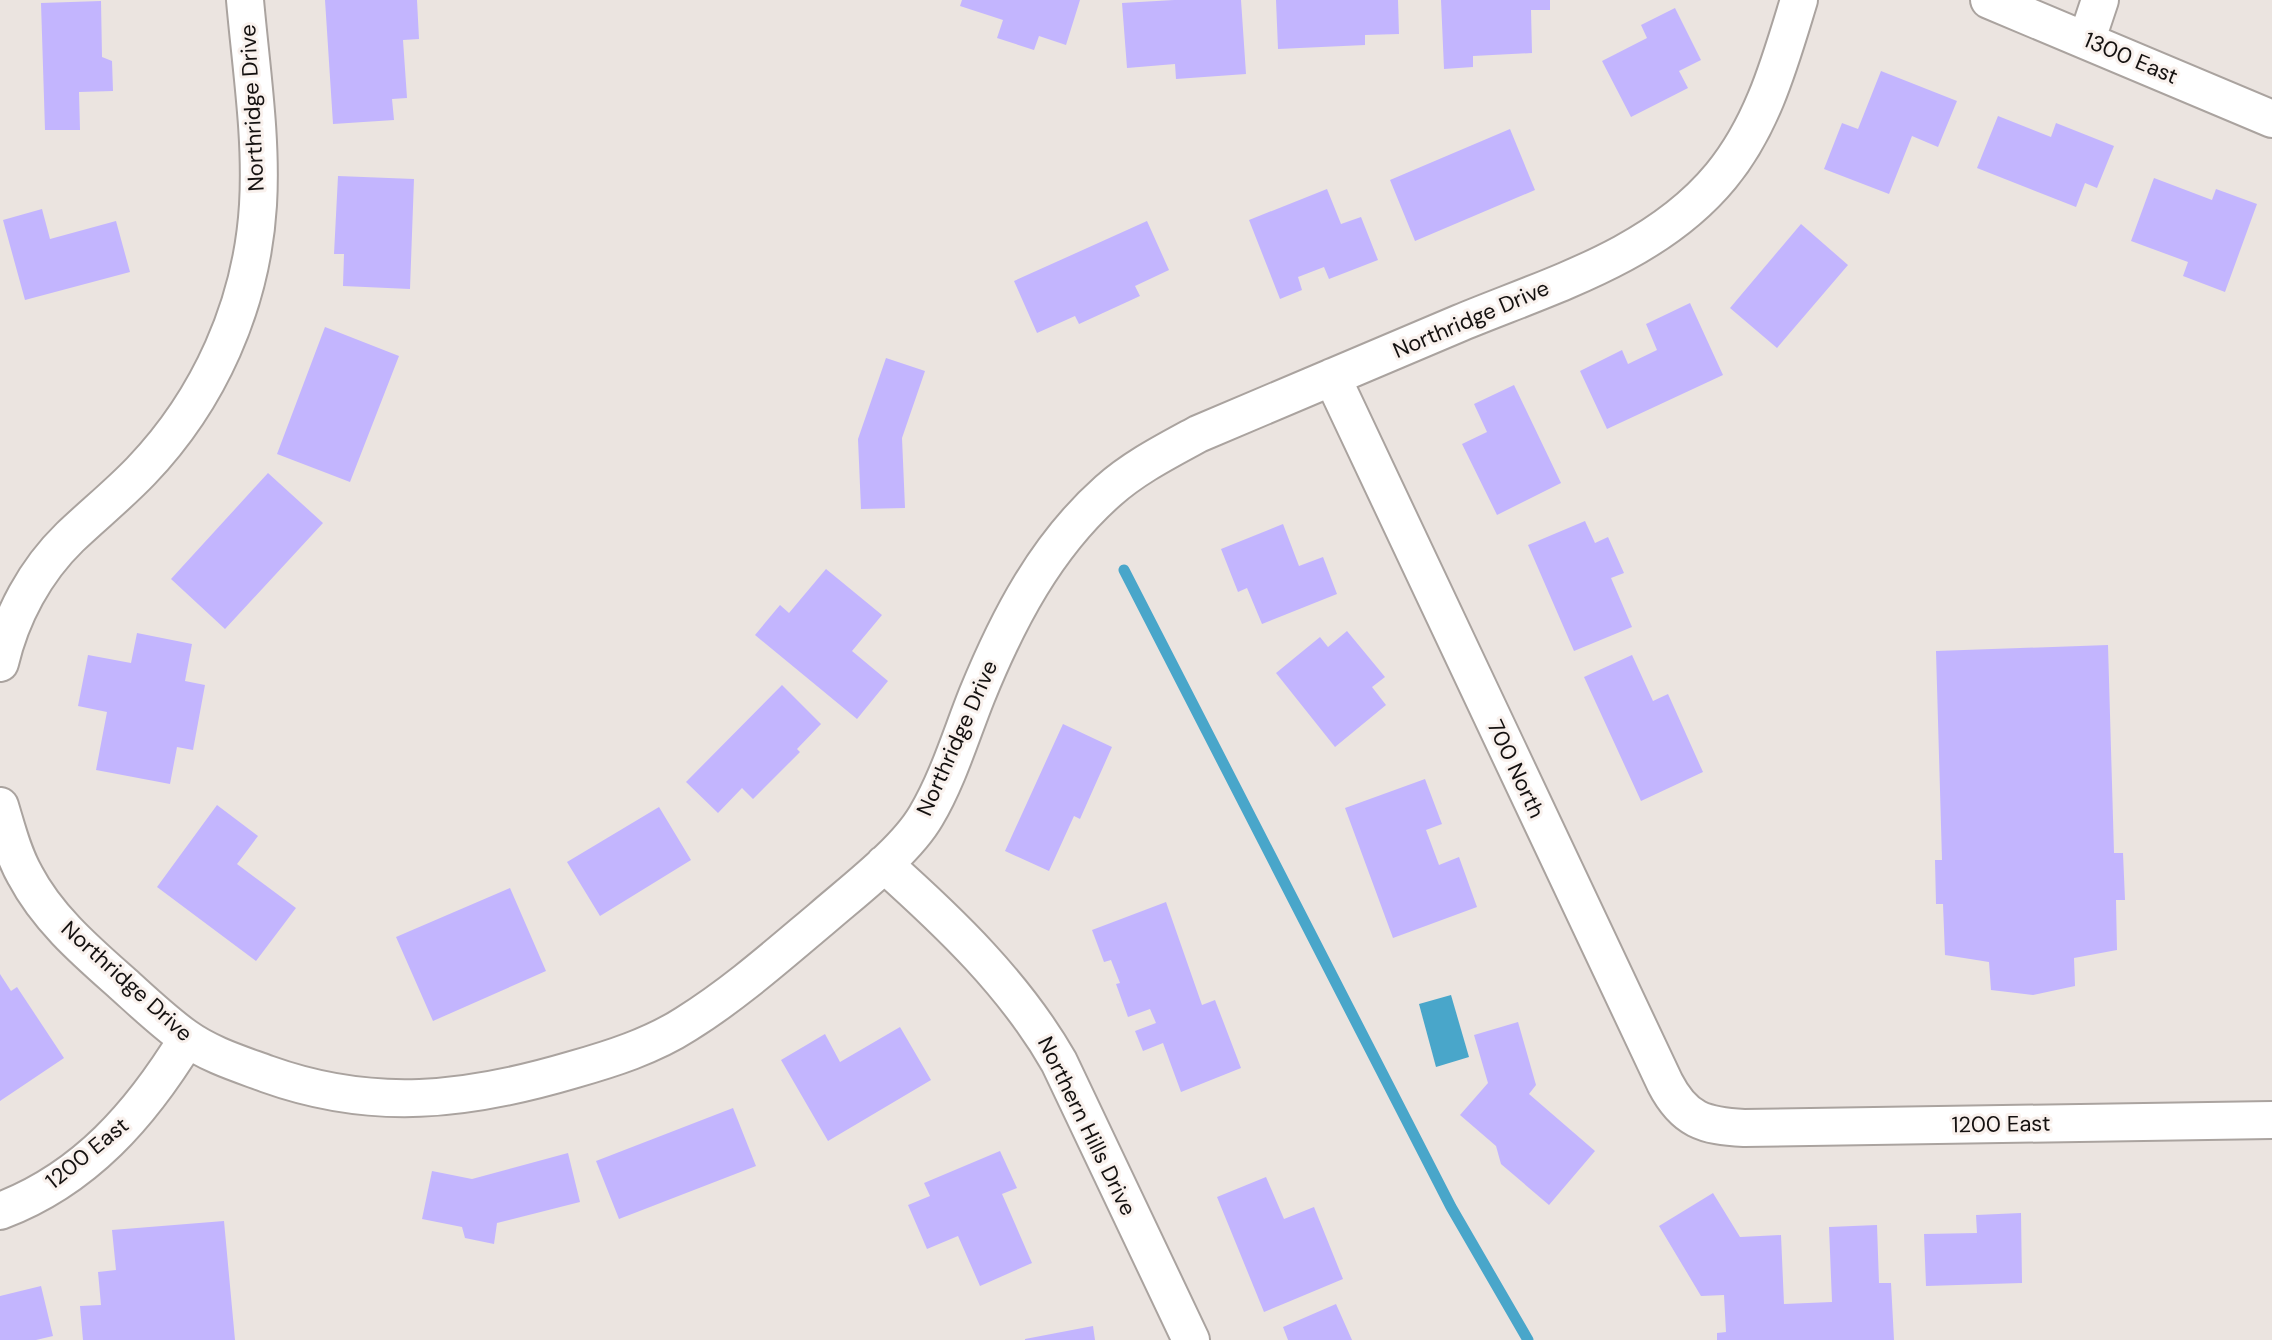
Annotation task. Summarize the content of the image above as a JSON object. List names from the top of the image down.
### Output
{
  "streets": {
    "street": [
      "1300 East",
      "Northridge Drive",
      "700 North",
      "1200 East",
      "Northern Hills Drive"
    ]
  },
  "crossings": [
    ["Northridge Drive", "700 North"],
    ["Northridge Drive", "1200 East"],
    ["Northridge Drive", "Northern Hills Drive"],
    ["700 North", "1200 East"]
  ]
}
